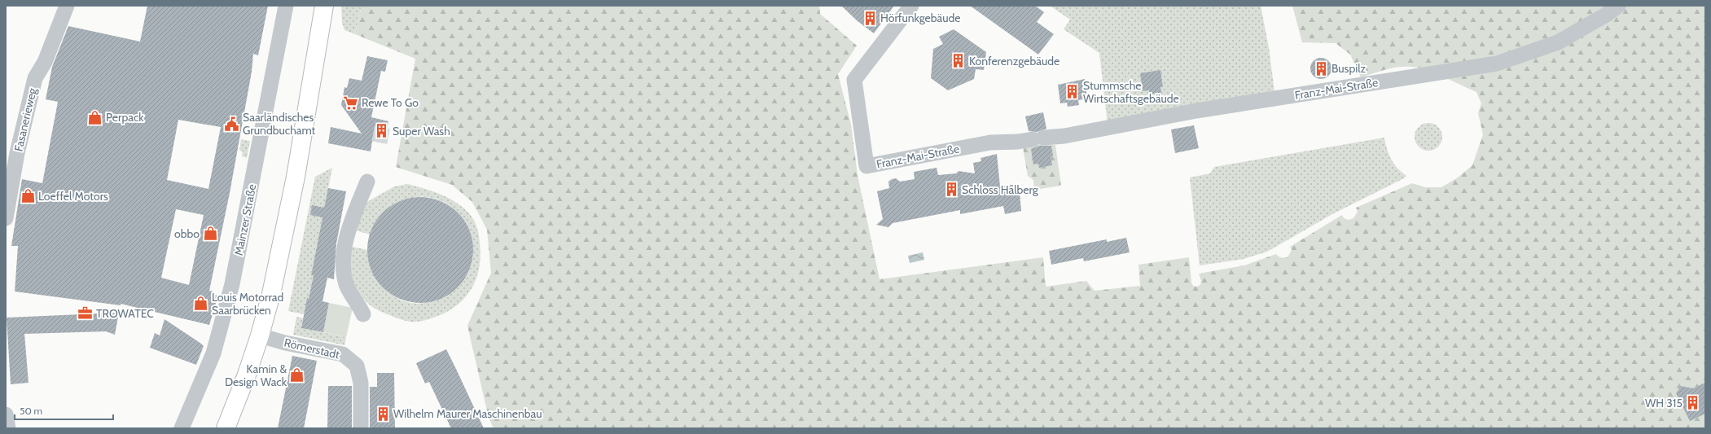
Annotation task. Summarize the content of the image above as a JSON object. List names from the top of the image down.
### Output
{
  "streets": {
    "street": [
      "Franz-Mai-Straße",
      "Fasanerieweg",
      "Mainzer Straße",
      "Römerstadt"
    ]
  },
  "places": {
    "building": [
      "Hörfunkgebäude",
      "Konferenzgebäude",
      "Buspilz",
      "Stummsche Wirtschaftsgebäude",
      "Super Wash",
      "Schloss Halberg",
      "WH 315",
      "Wilhelm Maurer Maschinenbau"
    ],
    "supermarket": ["Rewe To Go"],
    "shop": [
      "Perpack",
      "Loeffel Motors",
      "obbo",
      "Louis Motorrad Saarbrücken",
      "Kamin & Design Wack"
    ],
    "public building": ["Saarländisches Grundbuchamt"],
    "office": ["TROWATEC"]
  },
  "scale_bar": "50 m"
}
